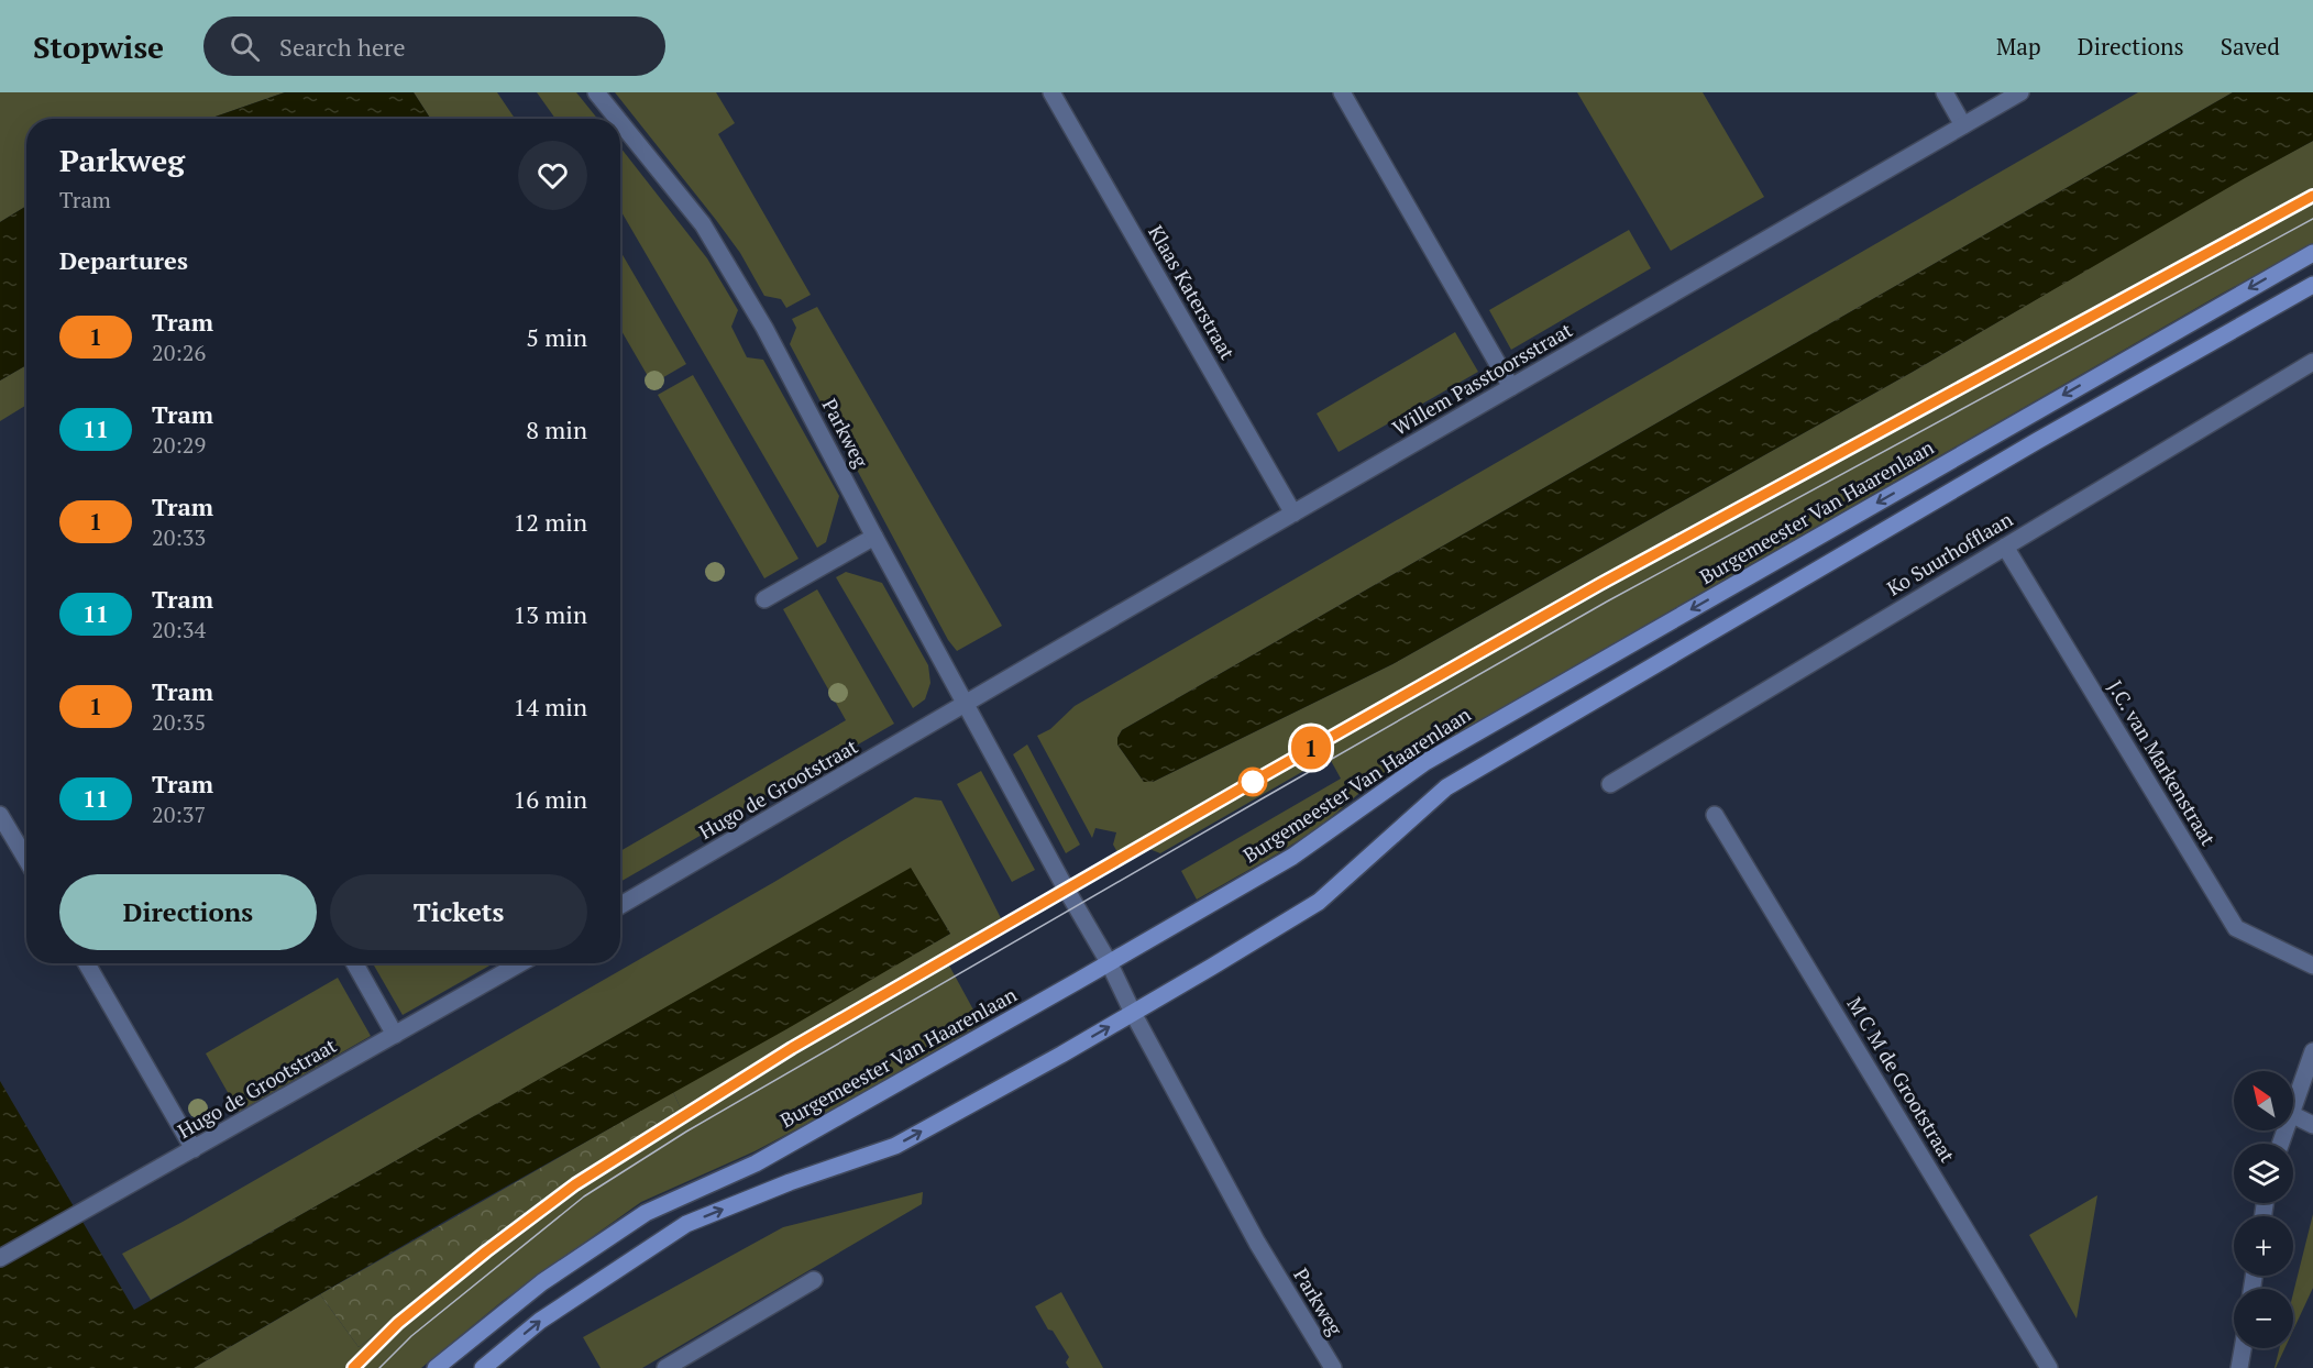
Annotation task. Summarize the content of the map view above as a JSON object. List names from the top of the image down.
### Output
{
  "streets": {
    "main road": ["Burgemeester Van Haarenlaan"],
    "street": [
      "Klaas Katerstraat",
      "Willem Passtoorsstraat",
      "Parkweg",
      "Ko Suurhofflaan",
      "J.C. van Markenstraat",
      "Hugo de Grootstraat",
      "M C M de Grootstraat"
    ]
  },
  "crossings": [
    ["Klaas Katerstraat", "Willem Passtoorsstraat"],
    ["Willem Passtoorsstraat", "Parkweg"],
    ["Willem Passtoorsstraat", "Hugo de Grootstraat"],
    ["Parkweg", "Burgemeester Van Haarenlaan"],
    ["Parkweg", "Hugo de Grootstraat"],
    ["Ko Suurhofflaan", "J.C. van Markenstraat"]
  ],
  "lines": ["tram line 1"],
  "north": "top left",
  "page": {
    "header": "Stopwise",
    "search": "Search here",
    "nav": ["Map", "Directions", "Saved"],
    "on_map": "1",
    "heading": [
      ["Parkweg", "Tram"],
      "Departures"
    ],
    "list": [
      {
        "mark": "1",
        "name": "Tram",
        "note": "20:26",
        "value": "5 min"
      },
      {
        "mark": "11",
        "name": "Tram",
        "note": "20:29",
        "value": "8 min"
      },
      {
        "mark": "1",
        "name": "Tram",
        "note": "20:33",
        "value": "12 min"
      },
      {
        "mark": "11",
        "name": "Tram",
        "note": "20:34",
        "value": "13 min"
      },
      {
        "mark": "1",
        "name": "Tram",
        "note": "20:35",
        "value": "14 min"
      },
      {
        "mark": "11",
        "name": "Tram",
        "note": "20:37",
        "value": "16 min"
      }
    ],
    "buttons": ["Directions", "Tickets"],
    "map_buttons": ["+", "−"]
  }
}
